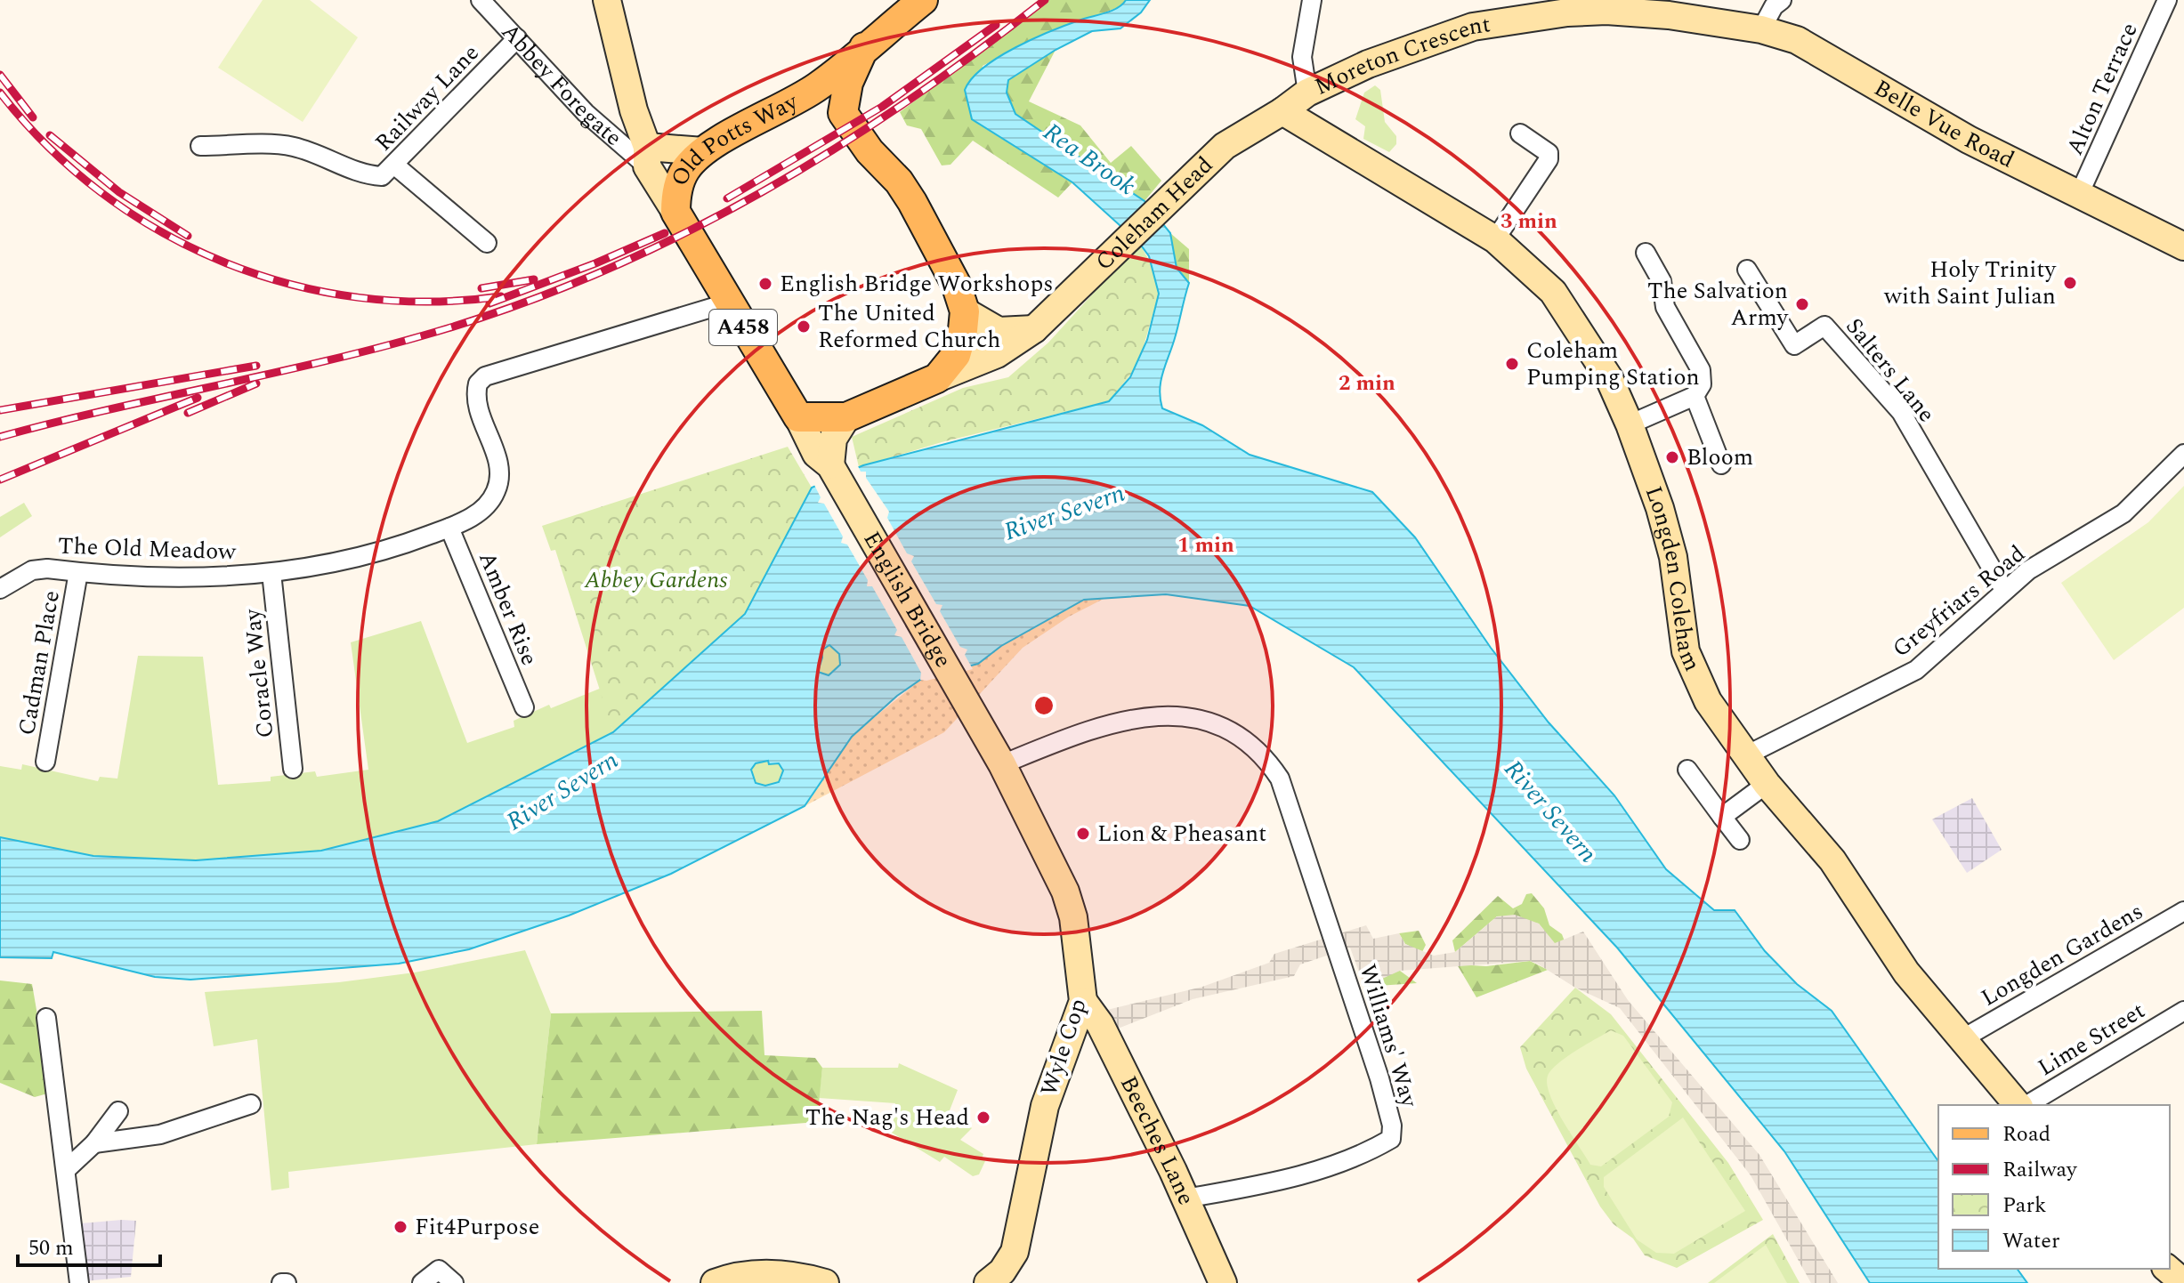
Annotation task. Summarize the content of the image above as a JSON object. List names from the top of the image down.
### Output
{
  "streets": {
    "main road": [
      "Abbey Foregate",
      "Old Potts Way",
      "Coleham Head",
      "A458"
    ],
    "street": [
      "Moreton Crescent",
      "Alton Terrace",
      "Railway Lane",
      "Belle Vue Road",
      "Salters Lane",
      "The Old Meadow",
      "Longden Coleham",
      "English Bridge",
      "Greyfriars Road",
      "Amber Rise",
      "Cadman Place",
      "Coracle Way",
      "Longden Gardens",
      "Williams' Way",
      "Lime Street",
      "Wyle Cop",
      "Beeches Lane"
    ]
  },
  "crossings": [
    ["Moreton Crescent", "Belle Vue Road"],
    ["Moreton Crescent", "Coleham Head"],
    ["Moreton Crescent", "Longden Coleham"],
    ["Abbey Foregate", "Railway Lane"],
    ["Abbey Foregate", "Old Potts Way"],
    ["Abbey Foregate", "Coleham Head"],
    ["Abbey Foregate", "The Old Meadow"],
    ["Abbey Foregate", "English Bridge"],
    ["Alton Terrace", "Belle Vue Road"],
    ["Coleham Head", "Longden Coleham"],
    ["Salters Lane", "Greyfriars Road"],
    ["The Old Meadow", "Amber Rise"],
    ["The Old Meadow", "Cadman Place"],
    ["The Old Meadow", "Coracle Way"],
    ["Longden Coleham", "Greyfriars Road"],
    ["Longden Coleham", "Longden Gardens"],
    ["English Bridge", "Wyle Cop"],
    ["Williams' Way", "Wyle Cop"],
    ["Williams' Way", "Beeches Lane"],
    ["Wyle Cop", "Beeches Lane"]
  ],
  "water": ["Rea Brook", "River Severn"],
  "parks": ["Abbey Gardens"],
  "places": [
    "Holy Trinity with Saint Julian",
    "English Bridge Workshops",
    "The Salvation Army",
    "The United Reformed Church",
    "Coleham Pumping Station",
    "Bloom",
    "Lion & Pheasant",
    "The Nag's Head",
    "Fit4Purpose"
  ],
  "legend": [
    "Road",
    "Railway",
    "Park",
    "Water"
  ],
  "scale_bar": "50 m",
  "rings": ["3 min", "2 min", "1 min"]
}
